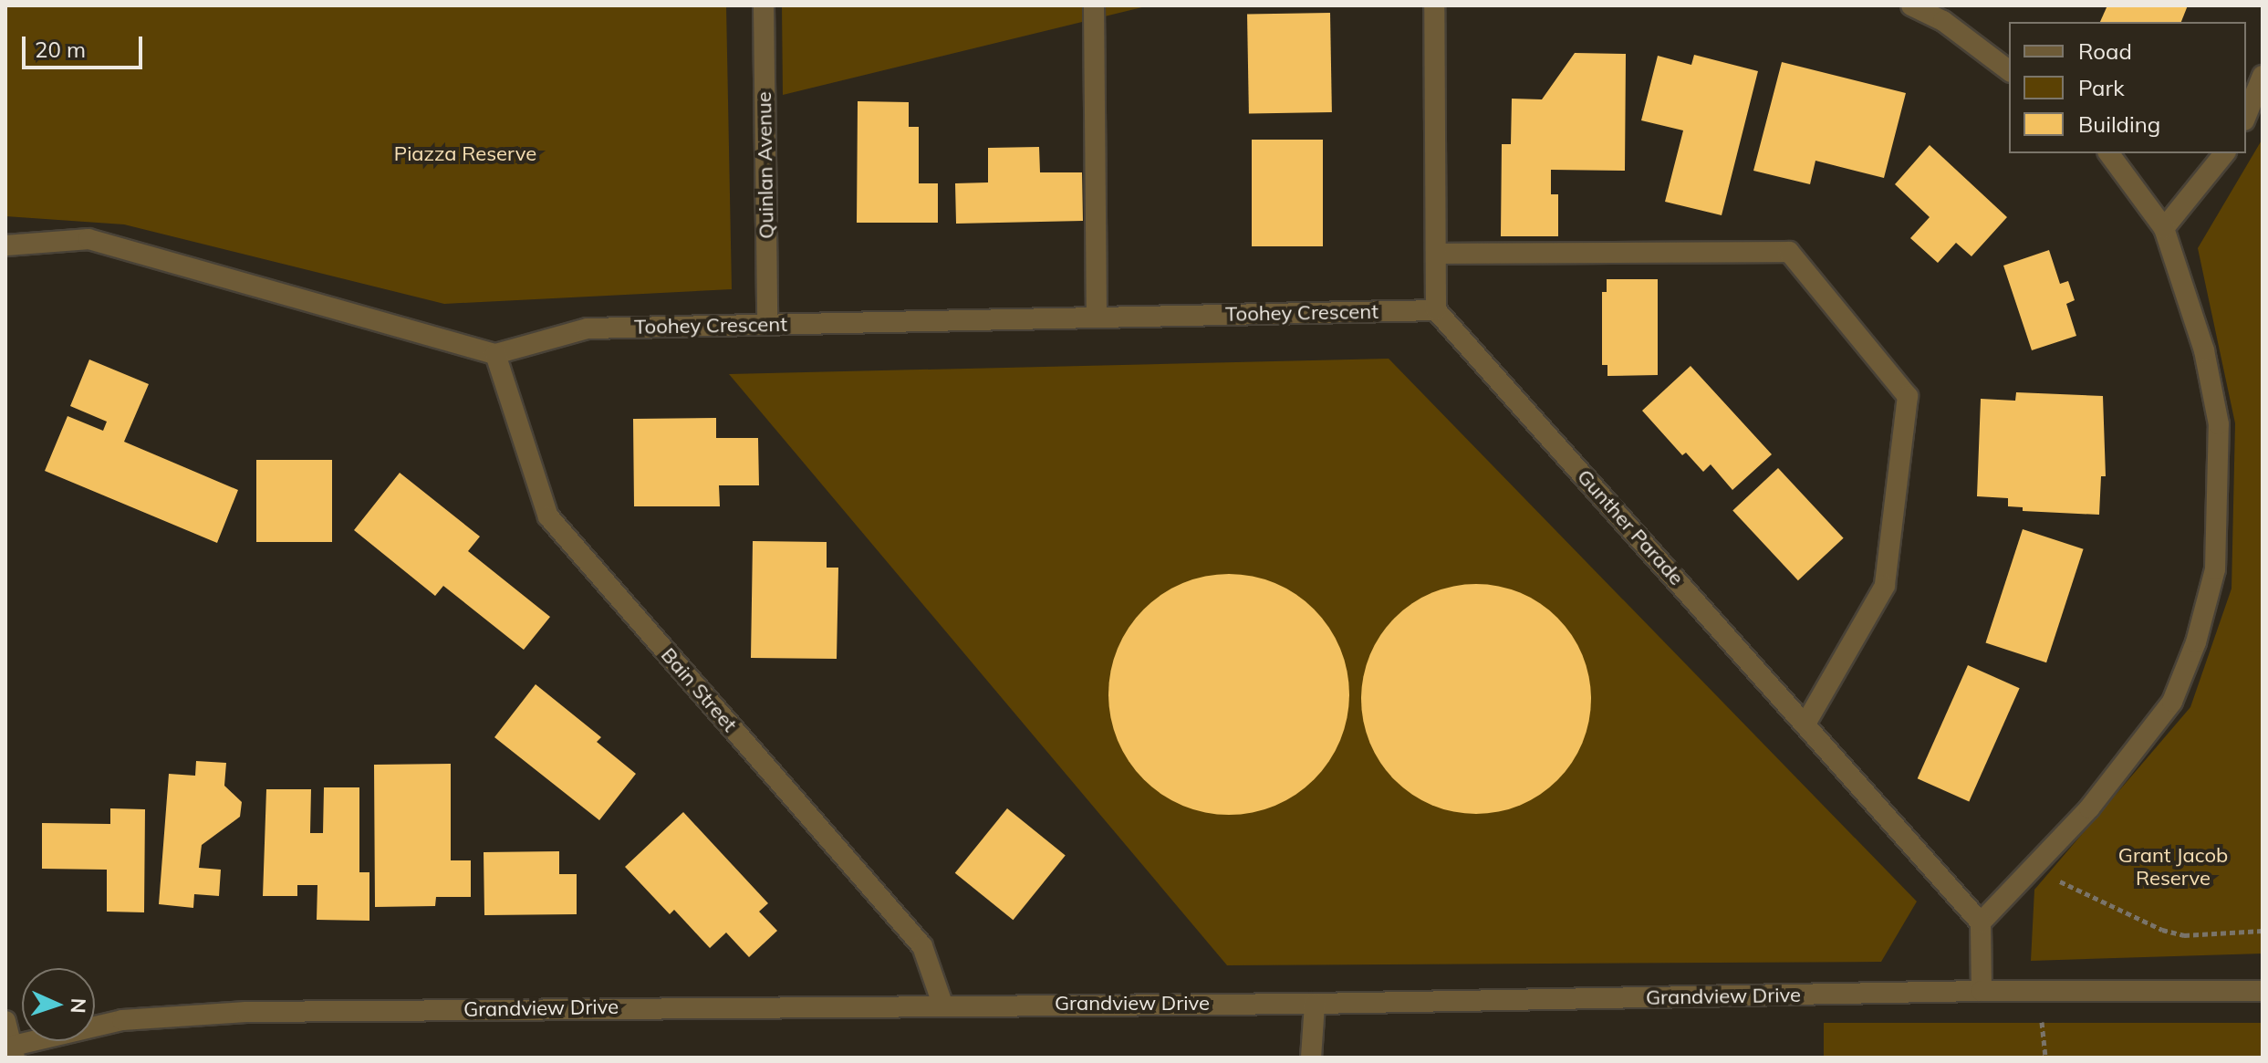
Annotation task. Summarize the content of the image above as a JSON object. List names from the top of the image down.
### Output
{
  "streets": {
    "street": [
      "Quinlan Avenue",
      "Toohey Crescent",
      "Gunther Parade",
      "Bain Street",
      "Grandview Drive"
    ]
  },
  "crossings": [
    ["Quinlan Avenue", "Toohey Crescent"],
    ["Toohey Crescent", "Gunther Parade"],
    ["Toohey Crescent", "Bain Street"],
    ["Bain Street", "Grandview Drive"]
  ],
  "parks": ["Piazza Reserve", "Grant Jacob Reserve"],
  "legend": ["Road", "Park", "Building"],
  "scale_bar": "20 m",
  "north": "right"
}
